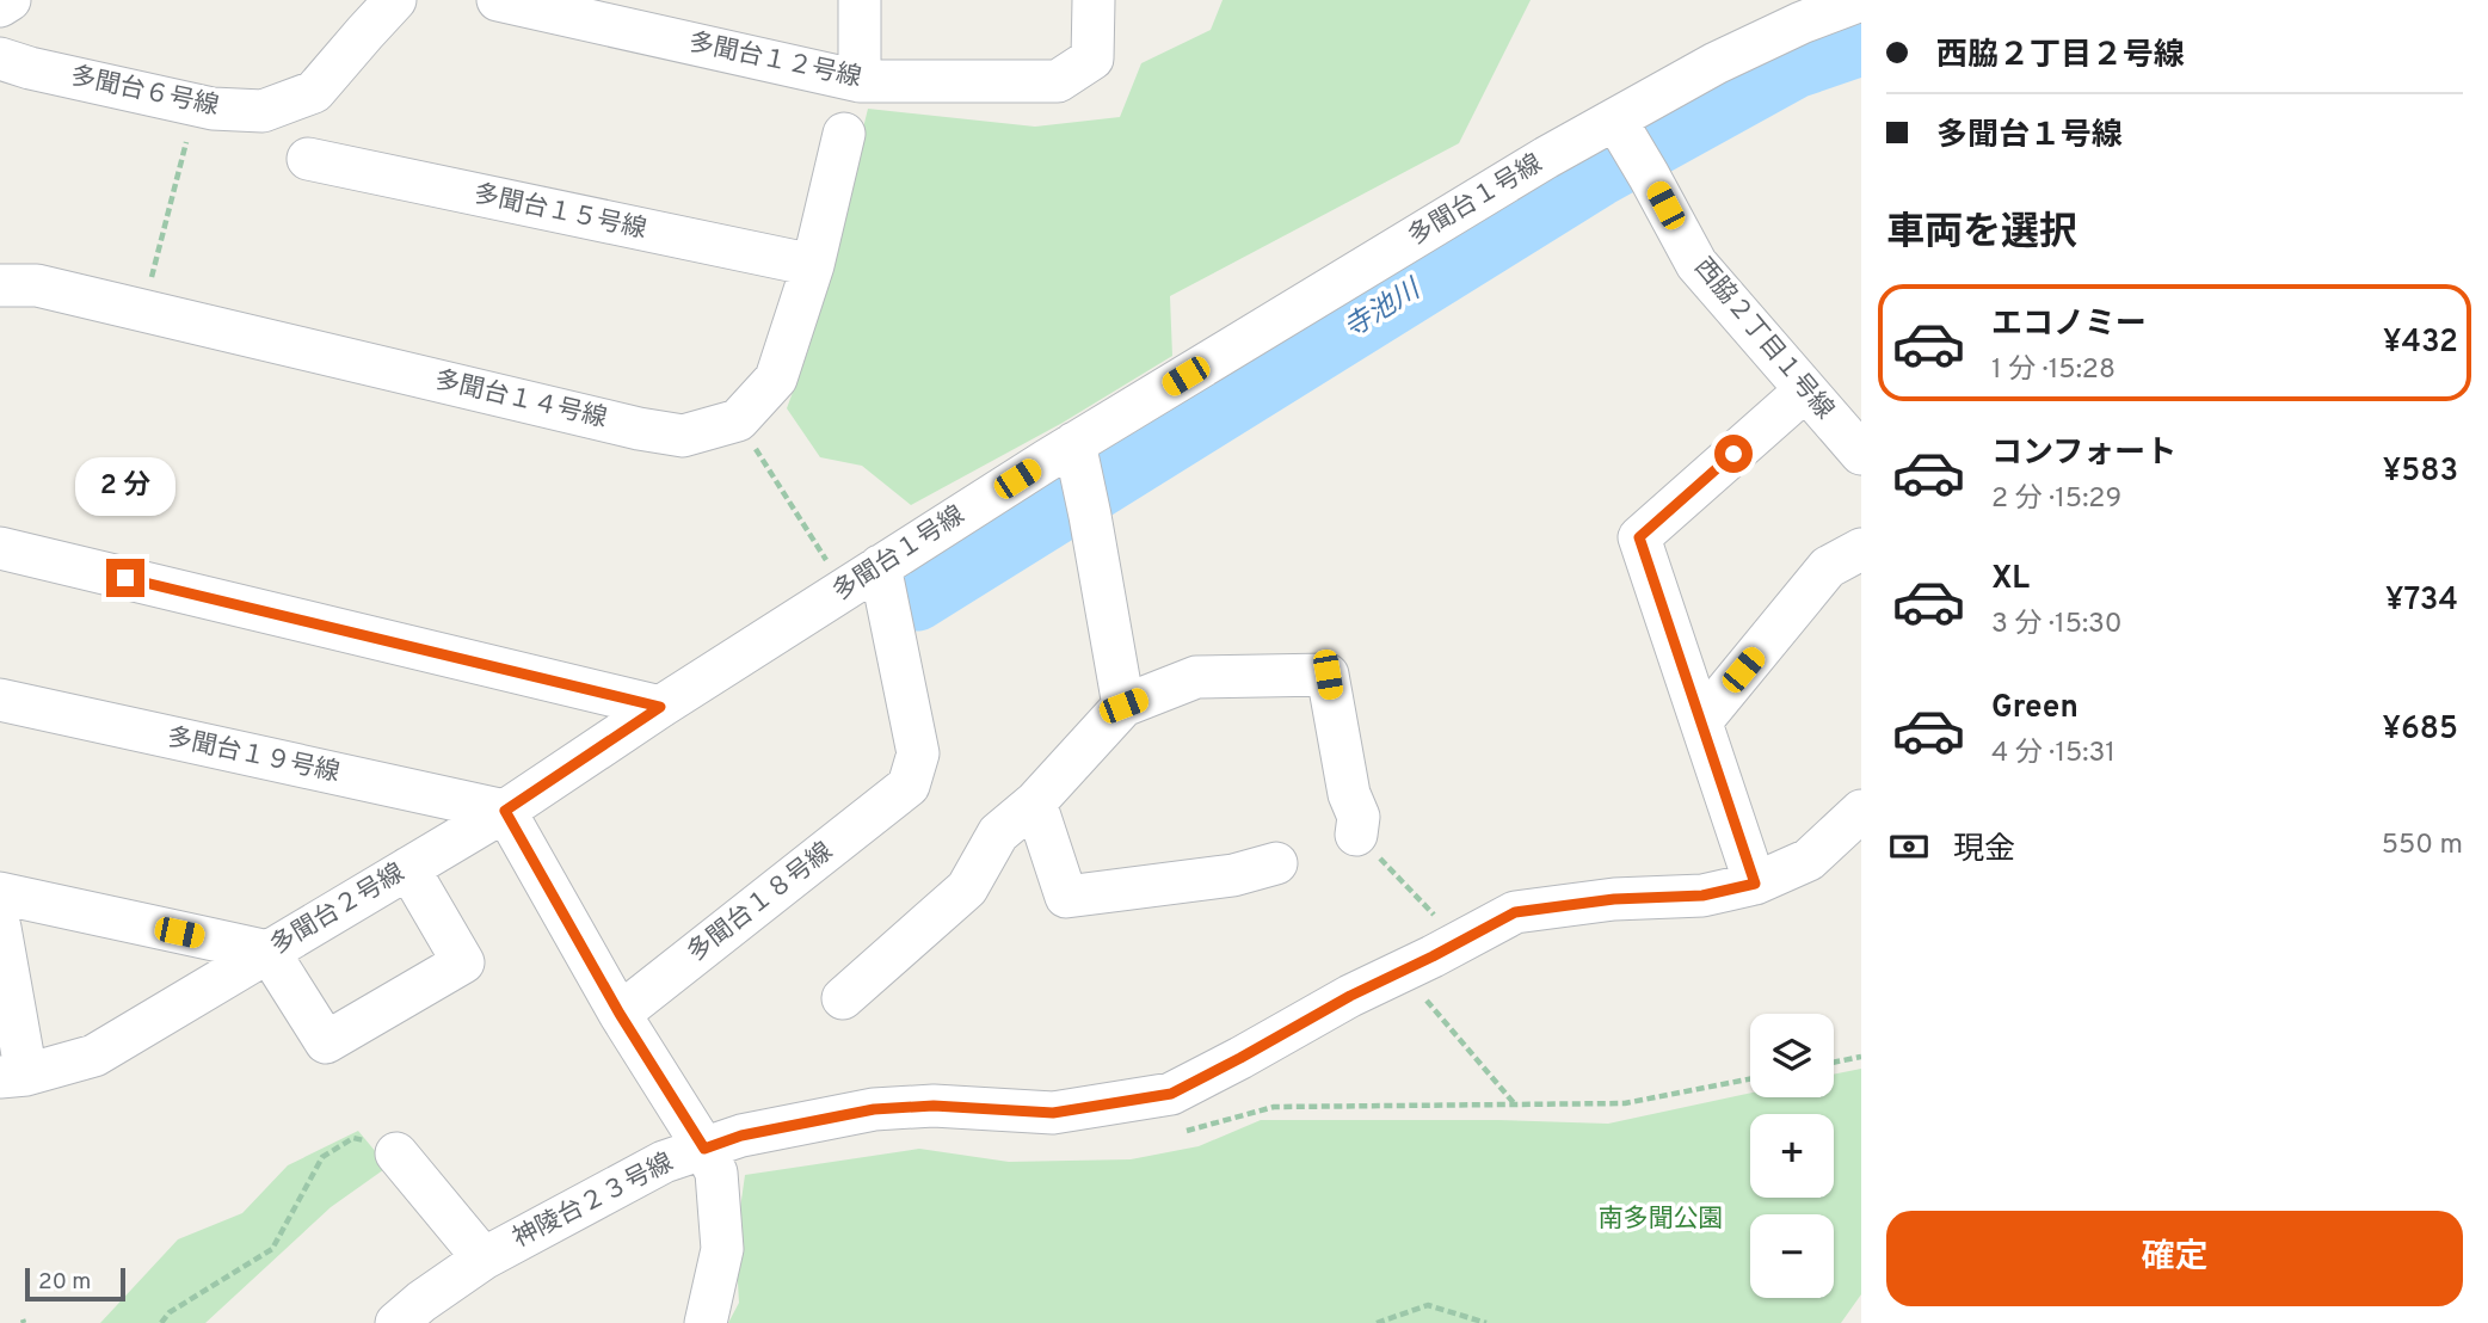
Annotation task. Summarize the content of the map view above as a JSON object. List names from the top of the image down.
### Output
{
  "streets": {
    "street": [
      "多聞台１２号線",
      "多聞台６号線",
      "多聞台１号線",
      "多聞台１５号線",
      "西脇２丁目１号線",
      "多聞台１４号線",
      "多聞台１９号線",
      "多聞台１８号線",
      "多聞台２号線",
      "神陵台２３号線"
    ]
  },
  "crossings": [
    ["多聞台１号線", "西脇２丁目１号線"],
    ["多聞台１号線", "多聞台１８号線"],
    ["多聞台１号線", "多聞台２号線"],
    ["多聞台１９号線", "多聞台２号線"]
  ],
  "water": ["寺池川"],
  "parks": ["南多聞公園"],
  "scale_bar": "20 m",
  "page": {
    "banner": ["西脇２丁目２号線", "多聞台１号線"],
    "heading": "車両を選択",
    "list": [
      {
        "name": "エコノミー",
        "note": "1 分 · 15:28",
        "value": "¥432"
      },
      {
        "name": "コンフォート",
        "note": "2 分 · 15:29",
        "value": "¥583"
      },
      {
        "name": "XL",
        "note": "3 分 · 15:30",
        "value": "¥734"
      },
      {
        "name": "Green",
        "note": "4 分 · 15:31",
        "value": "¥685"
      }
    ],
    "bubble": "2 分",
    "pay": ["現金", "550 m"],
    "map_buttons": ["+", "−"],
    "buttons": "確定",
    "scale": "20 m"
  }
}
